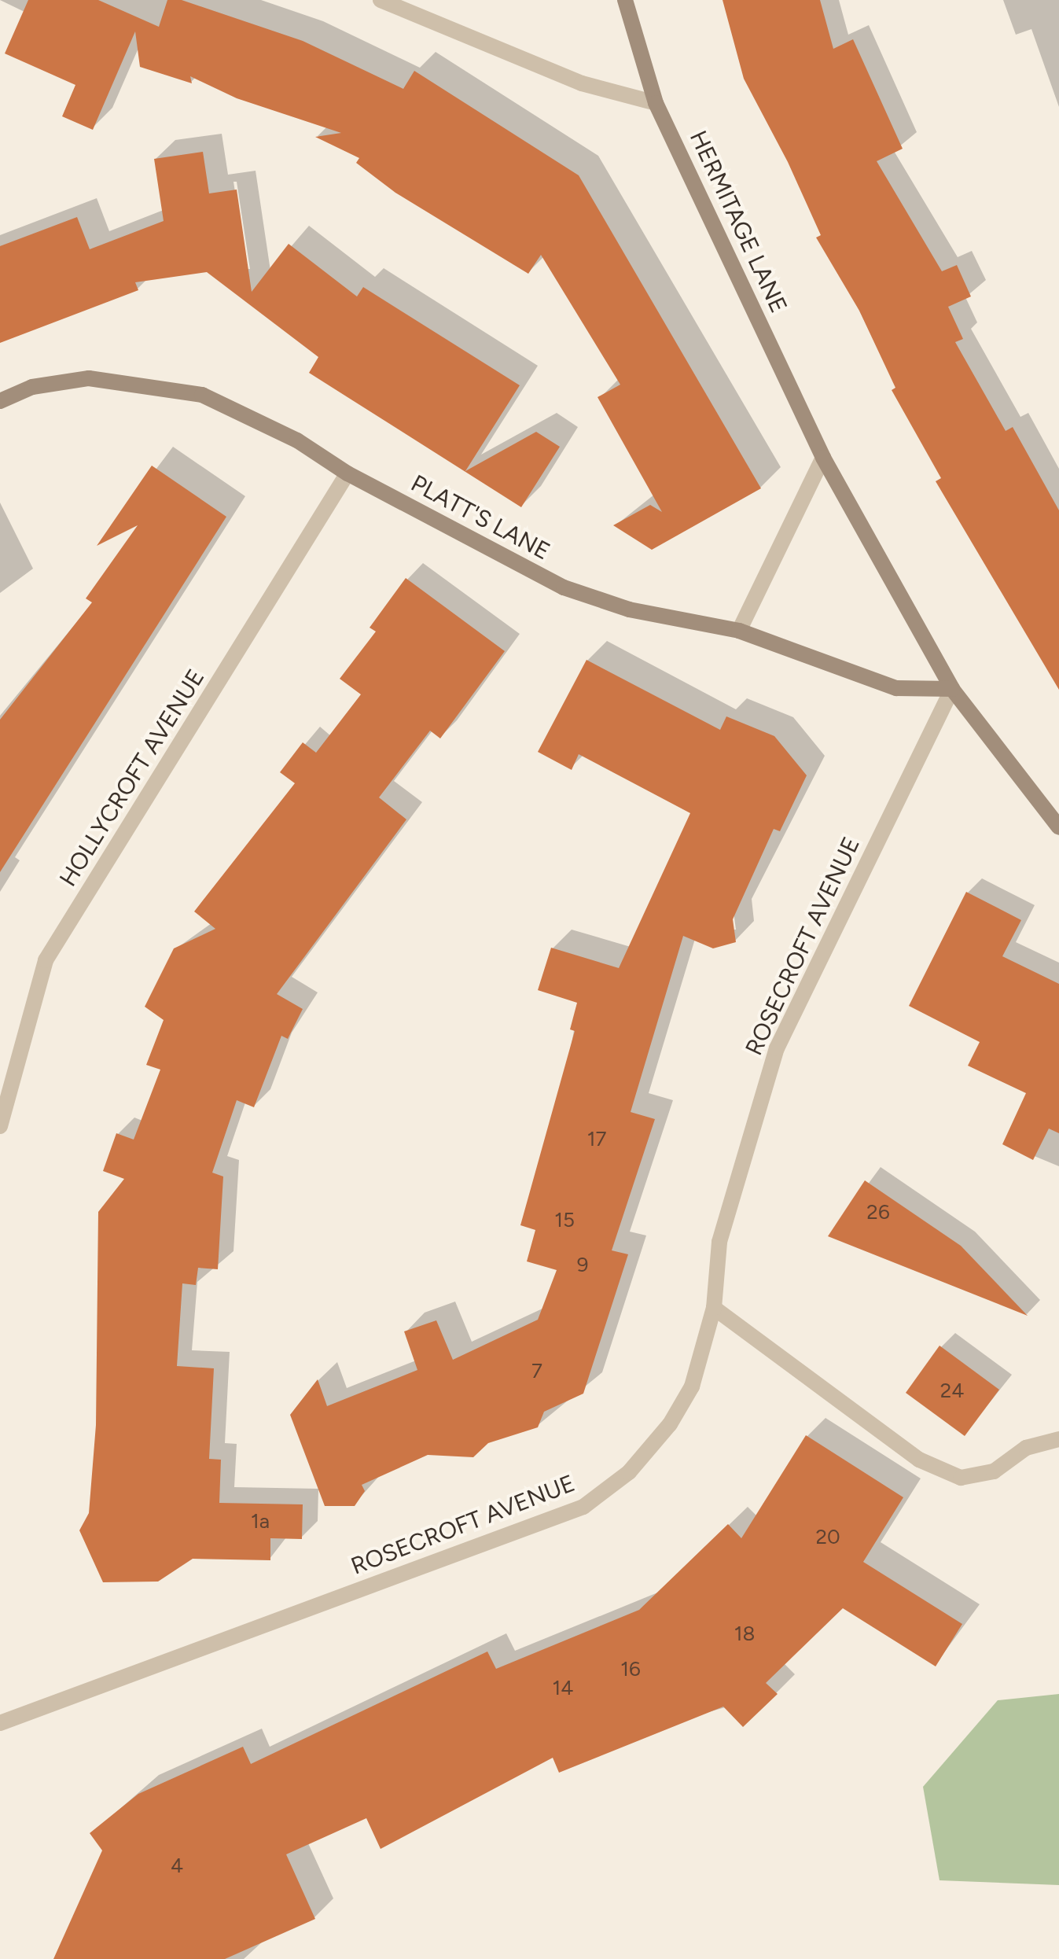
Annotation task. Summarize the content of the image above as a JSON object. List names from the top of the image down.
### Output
{
  "streets": {
    "street": [
      "HERMITAGE LANE",
      "PLATT'S LANE",
      "HOLLYCROFT AVENUE",
      "ROSECROFT AVENUE"
    ]
  },
  "crossings": [
    ["PLATT'S LANE", "HOLLYCROFT AVENUE"],
    ["PLATT'S LANE", "ROSECROFT AVENUE"]
  ],
  "house_numbers": [
    "17",
    "26",
    "15",
    "9",
    "7",
    "24",
    "1a",
    "20",
    "18",
    "16",
    "14",
    "4"
  ]
}
